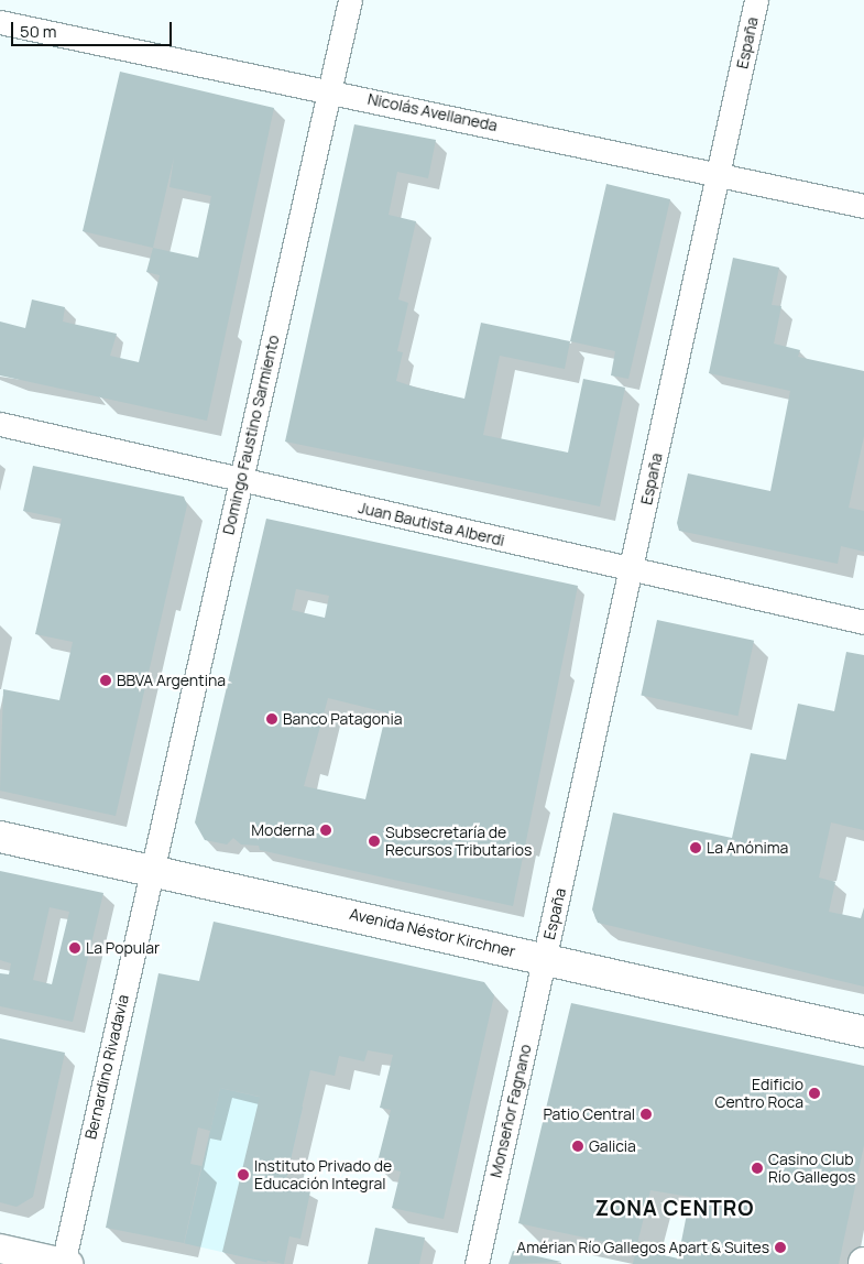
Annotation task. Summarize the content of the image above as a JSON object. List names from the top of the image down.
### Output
{
  "streets": {
    "main road": ["Avenida Néstor Kirchner"],
    "street": [
      "España",
      "Nicolás Avellaneda",
      "Domingo Faustino Sarmiento",
      "Juan Bautista Alberdi",
      "Bernardino Rivadavia",
      "Monseñor Fagnano"
    ]
  },
  "crossings": [
    ["España", "Nicolás Avellaneda"],
    ["España", "Juan Bautista Alberdi"],
    ["España", "Avenida Néstor Kirchner"],
    ["España", "Monseñor Fagnano"],
    ["Nicolás Avellaneda", "Domingo Faustino Sarmiento"],
    ["Domingo Faustino Sarmiento", "Juan Bautista Alberdi"],
    ["Domingo Faustino Sarmiento", "Avenida Néstor Kirchner"],
    ["Domingo Faustino Sarmiento", "Bernardino Rivadavia"],
    ["Avenida Néstor Kirchner", "Bernardino Rivadavia"],
    ["Avenida Néstor Kirchner", "Monseñor Fagnano"]
  ],
  "districts": ["ZONA CENTRO"],
  "places": [
    "BBVA Argentina",
    "Banco Patagonia",
    "Moderna",
    "Subsecretaría de Recursos Tributarios",
    "La Anónima",
    "La Popular",
    "Edificio Centro Roca",
    "Patio Central",
    "Galicia",
    "Casino Club Río Gallegos",
    "Instituto Privado de Educación Integral",
    "Amérian Río Gallegos Apart & Suites"
  ],
  "scale_bar": "50 m"
}
